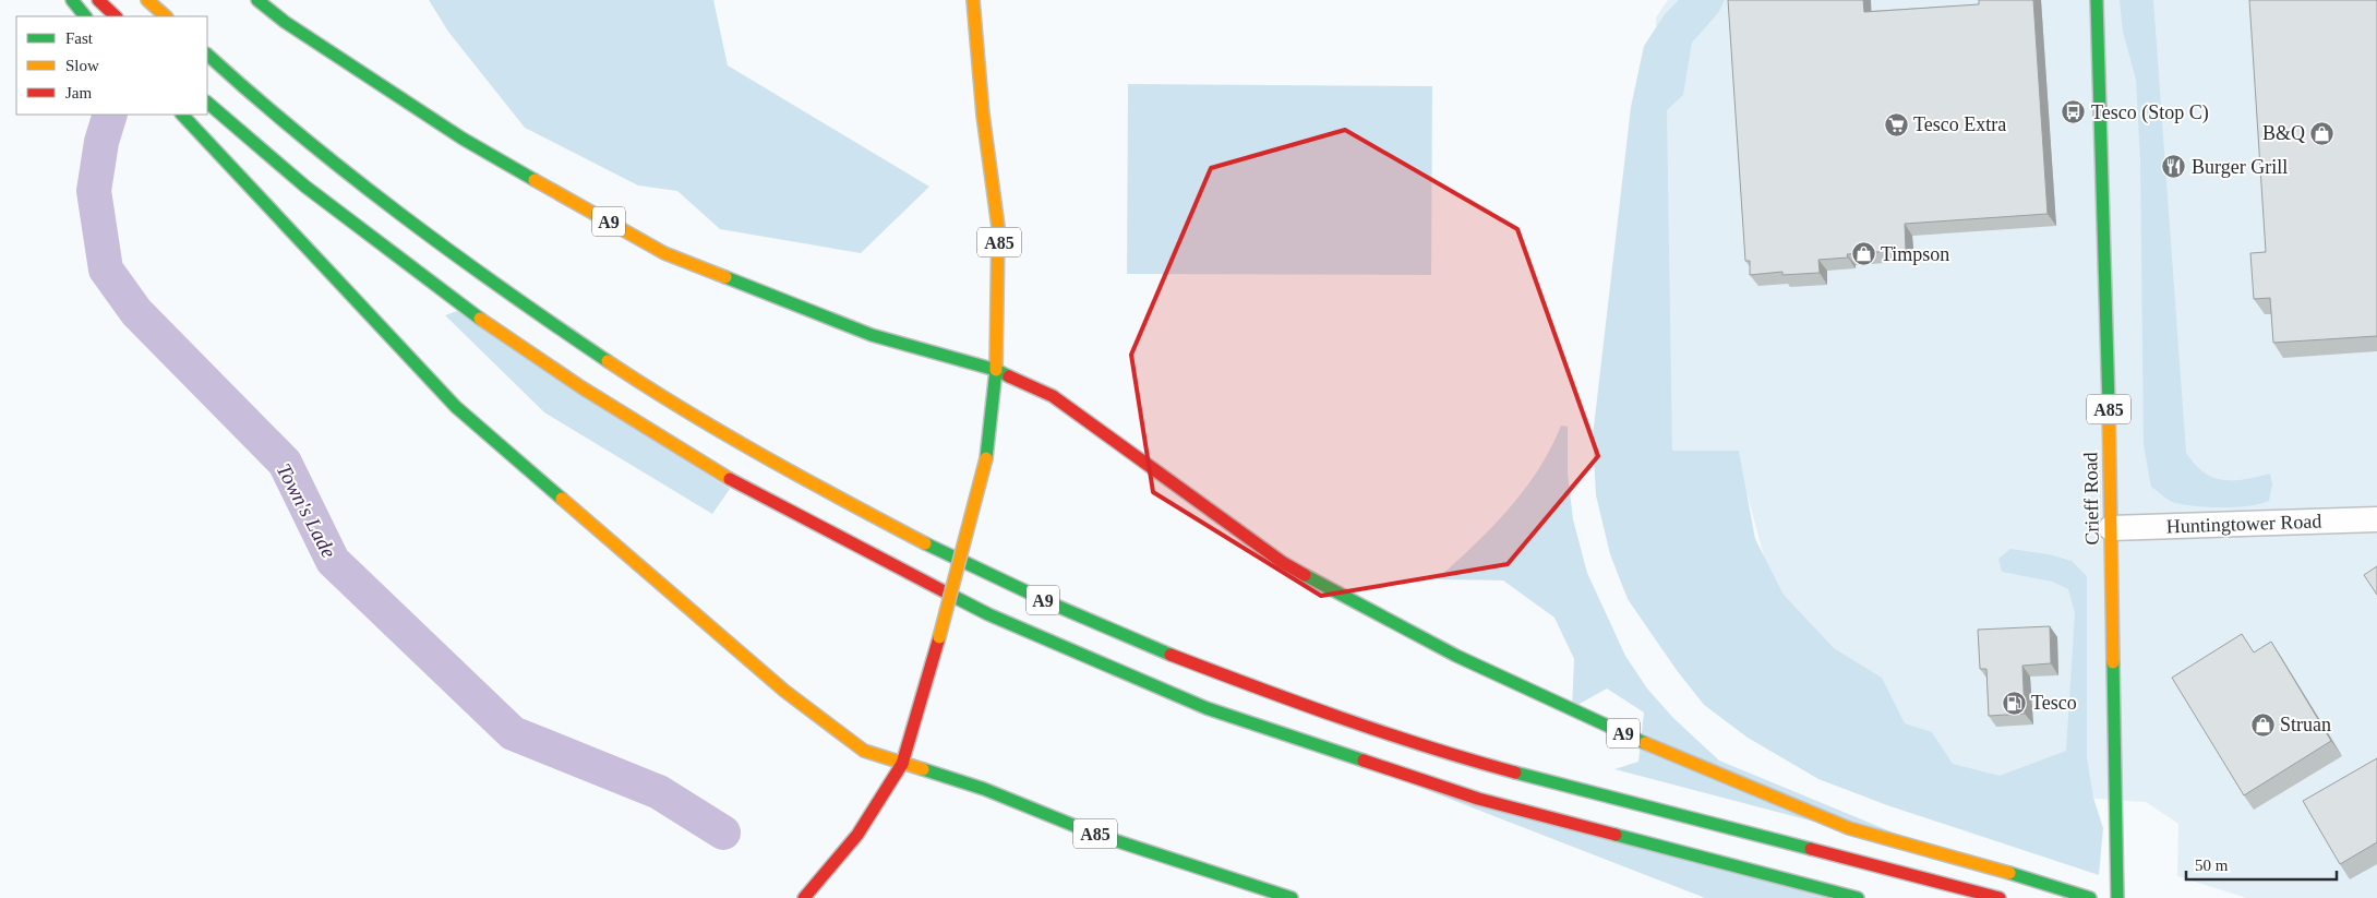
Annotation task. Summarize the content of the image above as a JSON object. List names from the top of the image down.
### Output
{
  "streets": {
    "main road": ["A9", "A85", "Crieff Road"],
    "street": ["Huntingtower Road"]
  },
  "crossings": [
    ["A9", "A85"],
    ["Crieff Road", "Huntingtower Road"]
  ],
  "water": ["Town's Lade"],
  "places": {
    "bus stop": ["Tesco (Stop C)"],
    "supermarket": ["Tesco Extra"],
    "shop": ["B&Q", "Timpson", "Struan"],
    "restaurant": ["Burger Grill"],
    "fuel station": ["Tesco"]
  },
  "legend": ["Fast", "Slow", "Jam"],
  "scale_bar": "50 m"
}
